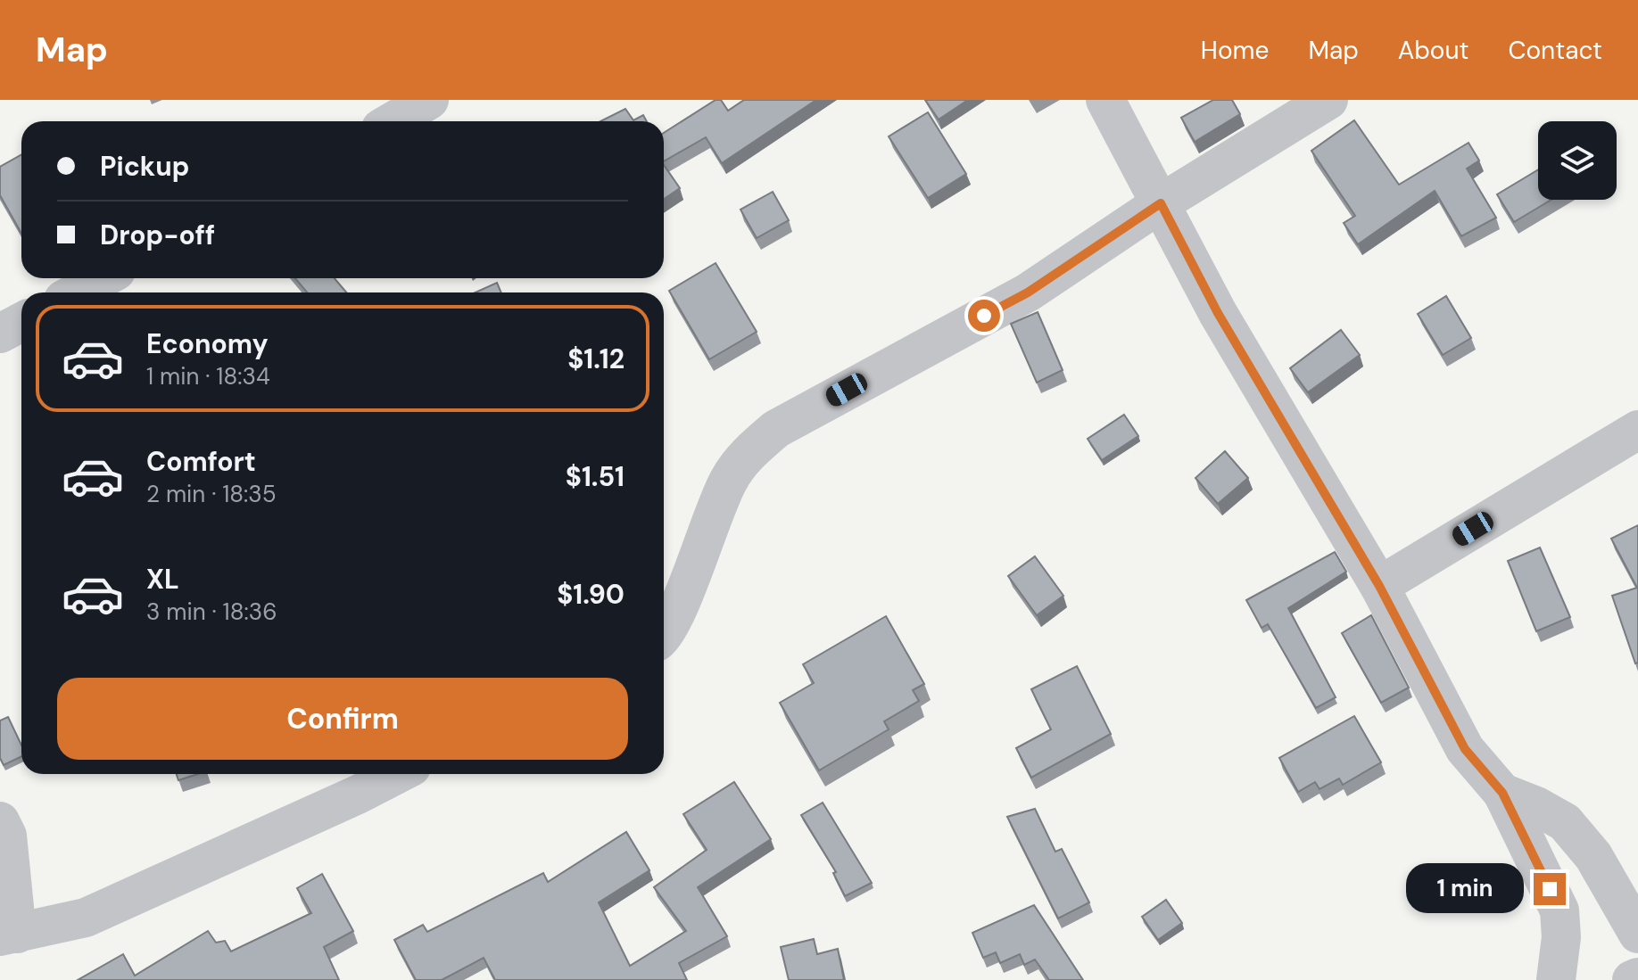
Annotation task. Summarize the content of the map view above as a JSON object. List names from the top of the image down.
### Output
{
  "page": {
    "header": "Map",
    "nav": [
      "Home",
      "Map",
      "About",
      "Contact"
    ],
    "banner": ["Pickup", "Drop-off"],
    "list": [
      {
        "name": "Economy",
        "note": "1 min · 18:34",
        "value": "$1.12"
      },
      {
        "name": "Comfort",
        "note": "2 min · 18:35",
        "value": "$1.51"
      },
      {
        "name": "XL",
        "note": "3 min · 18:36",
        "value": "$1.90"
      }
    ],
    "buttons": "Confirm",
    "bubble": "1 min"
  }
}
